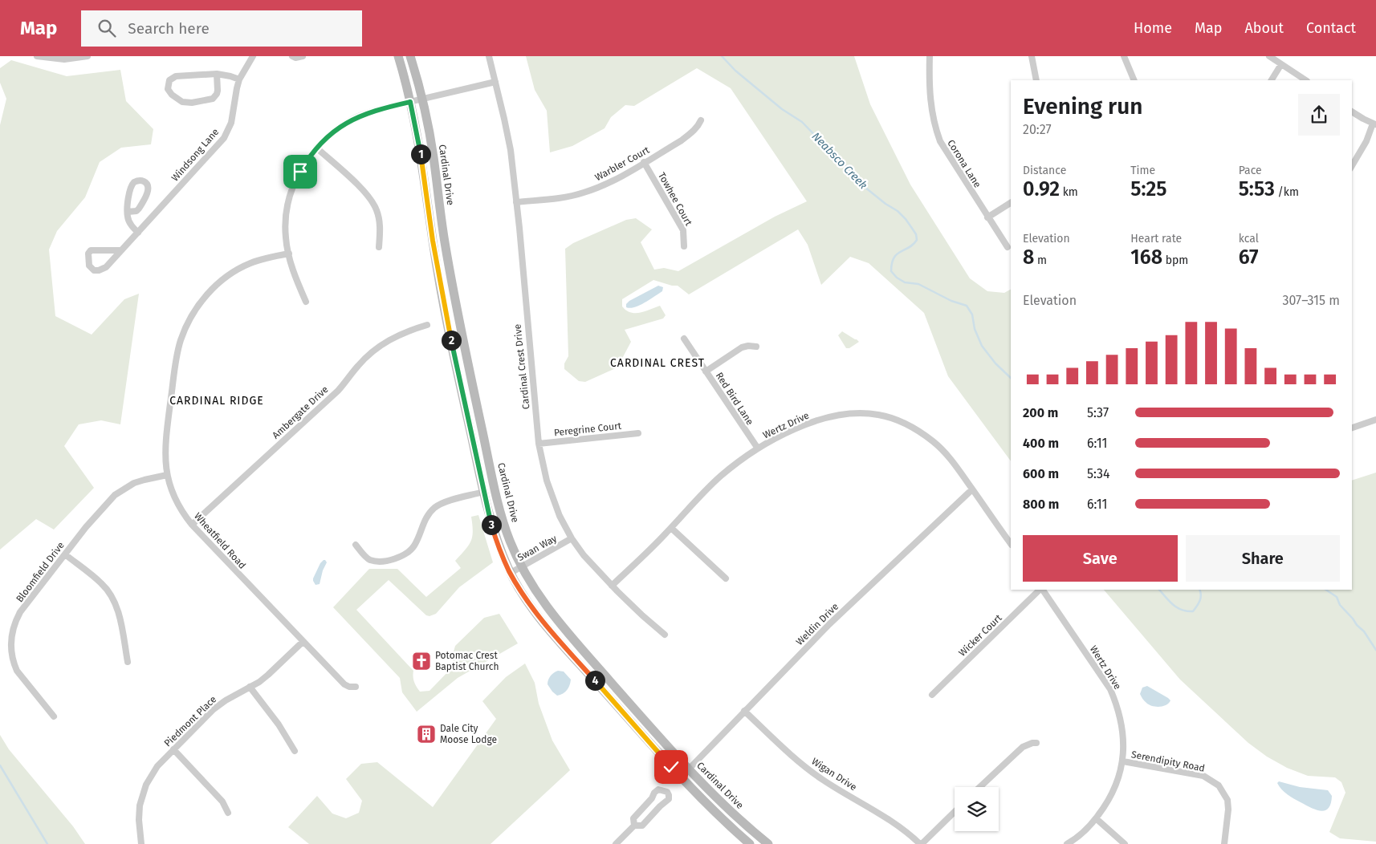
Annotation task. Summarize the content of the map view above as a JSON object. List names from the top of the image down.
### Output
{
  "streets": {
    "main road": ["Cardinal Drive"],
    "street": [
      "Windsong Lane",
      "Warbler Court",
      "Corona Lane",
      "Towhee Court",
      "Cardinal Crest Drive",
      "Red Bird Lane",
      "Ambergate Drive",
      "Wertz Drive",
      "Peregrine Court",
      "Wheatfield Road",
      "Swan Way",
      "Bloomfield Drive",
      "Weldin Drive",
      "Wicker Court",
      "Piedmont Place",
      "Serendipity Road",
      "Wigan Drive"
    ]
  },
  "crossings": [
    ["Warbler Court", "Towhee Court"],
    ["Warbler Court", "Cardinal Crest Drive"],
    ["Cardinal Drive", "Swan Way"],
    ["Cardinal Drive", "Weldin Drive"],
    ["Cardinal Crest Drive", "Wertz Drive"],
    ["Cardinal Crest Drive", "Peregrine Court"],
    ["Cardinal Crest Drive", "Swan Way"],
    ["Red Bird Lane", "Wertz Drive"],
    ["Ambergate Drive", "Wheatfield Road"],
    ["Wertz Drive", "Weldin Drive"],
    ["Wertz Drive", "Serendipity Road"],
    ["Wheatfield Road", "Bloomfield Drive"],
    ["Wheatfield Road", "Piedmont Place"],
    ["Weldin Drive", "Wigan Drive"]
  ],
  "districts": ["CARDINAL CREST", "CARDINAL RIDGE"],
  "water": ["Neabsco Creek"],
  "places": {
    "church": ["Potomac Crest Baptist Church"],
    "building": ["Dale City Moose Lodge"]
  },
  "page": {
    "header": "Map",
    "search": "Search here",
    "nav": [
      "Home",
      "Map",
      "About",
      "Contact"
    ],
    "heading": ["Evening run", "20:27"],
    "pins": [
      "1",
      "2",
      "3",
      "4"
    ],
    "stats": [
      ["Distance", "0.92 km"],
      ["Time", "5:25"],
      ["Pace", "5:53 /km"],
      ["Elevation", "8 m"],
      ["Heart rate", "168 bpm"],
      ["kcal", "67"]
    ],
    "chart": ["Elevation", "307–315 m"],
    "list": [
      {
        "name": "200 m",
        "note": "5:37"
      },
      {
        "name": "400 m",
        "note": "6:11"
      },
      {
        "name": "600 m",
        "note": "5:34"
      },
      {
        "name": "800 m",
        "note": "6:11"
      }
    ],
    "buttons": ["Save", "Share"]
  }
}
